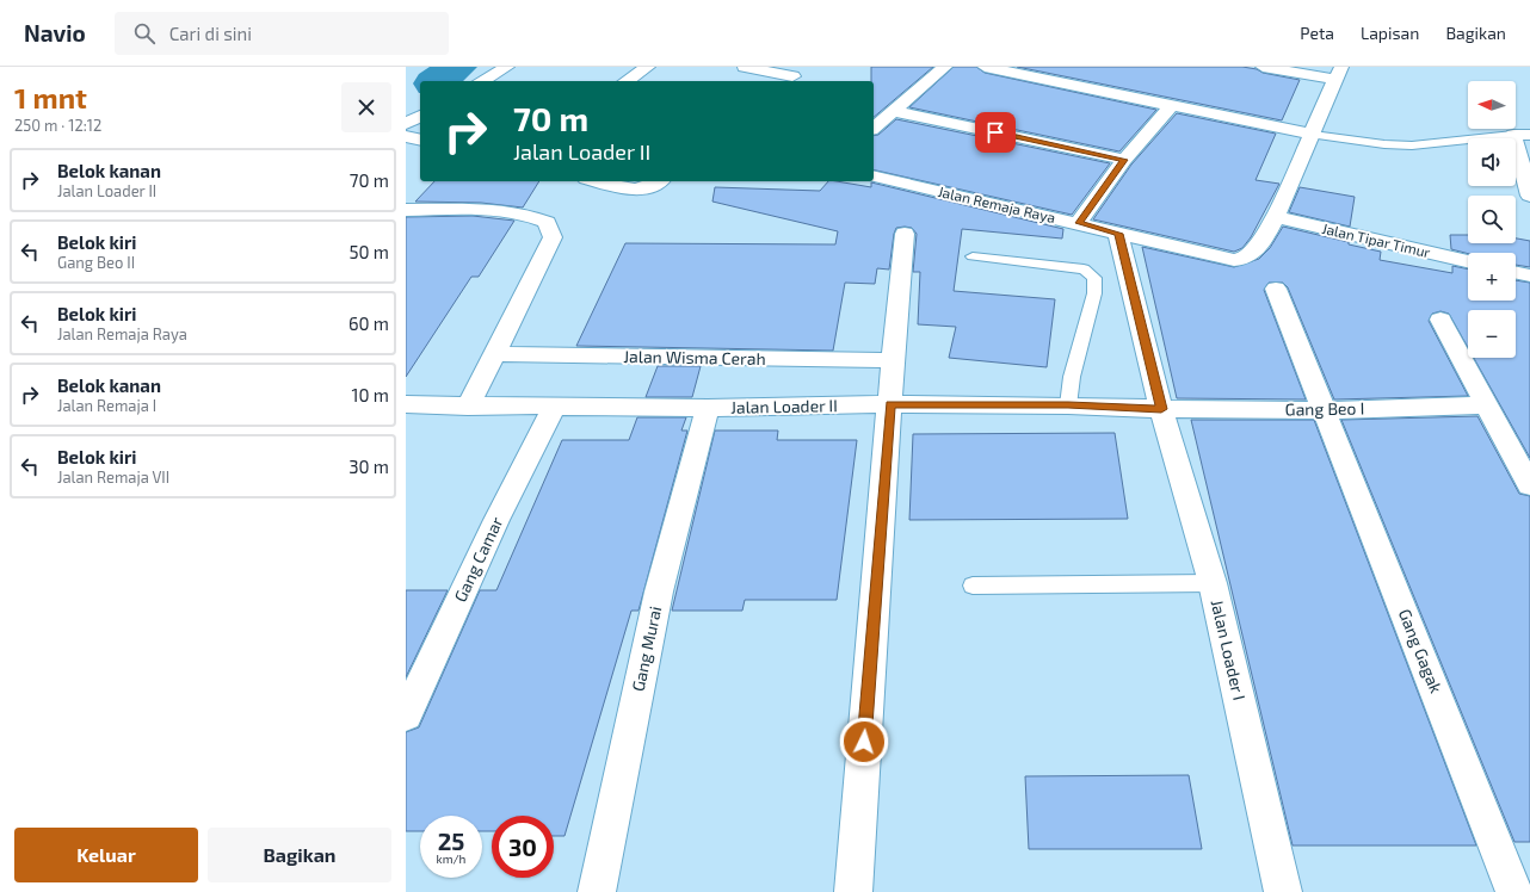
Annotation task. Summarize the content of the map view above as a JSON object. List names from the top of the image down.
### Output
{
  "streets": {
    "street": [
      "Jalan Remaja Raya",
      "Jalan Tipar Timur",
      "Jalan Wisma Cerah",
      "Jalan Loader II",
      "Gang Beo I",
      "Gang Camar",
      "Gang Murai",
      "Jalan Loader I",
      "Gang Gagak"
    ]
  },
  "crossings": [
    ["Jalan Remaja Raya", "Jalan Tipar Timur"],
    ["Jalan Remaja Raya", "Jalan Loader I"],
    ["Jalan Loader II", "Gang Beo I"],
    ["Jalan Loader II", "Gang Camar"],
    ["Jalan Loader II", "Gang Murai"],
    ["Jalan Loader II", "Jalan Loader I"],
    ["Gang Beo I", "Jalan Loader I"],
    ["Gang Beo I", "Gang Gagak"]
  ],
  "north": "left",
  "page": {
    "header": "Navio",
    "search": "Cari di sini",
    "nav": ["Peta", "Lapisan", "Bagikan"],
    "heading": ["1 mnt", "250 m · 12:12"],
    "map_buttons": ["+", "−"],
    "turn": ["70 m", "Jalan Loader II"],
    "list": [
      {
        "name": "Belok kanan",
        "note": "Jalan Loader II",
        "value": "70 m"
      },
      {
        "name": "Belok kiri",
        "note": "Gang Beo II",
        "value": "50 m"
      },
      {
        "name": "Belok kiri",
        "note": "Jalan Remaja Raya",
        "value": "60 m"
      },
      {
        "name": "Belok kanan",
        "note": "Jalan Remaja I",
        "value": "10 m"
      },
      {
        "name": "Belok kiri",
        "note": "Jalan Remaja VII",
        "value": "30 m"
      }
    ],
    "speed": "25 km/h",
    "limit": "30",
    "buttons": ["Keluar", "Bagikan"]
  }
}
